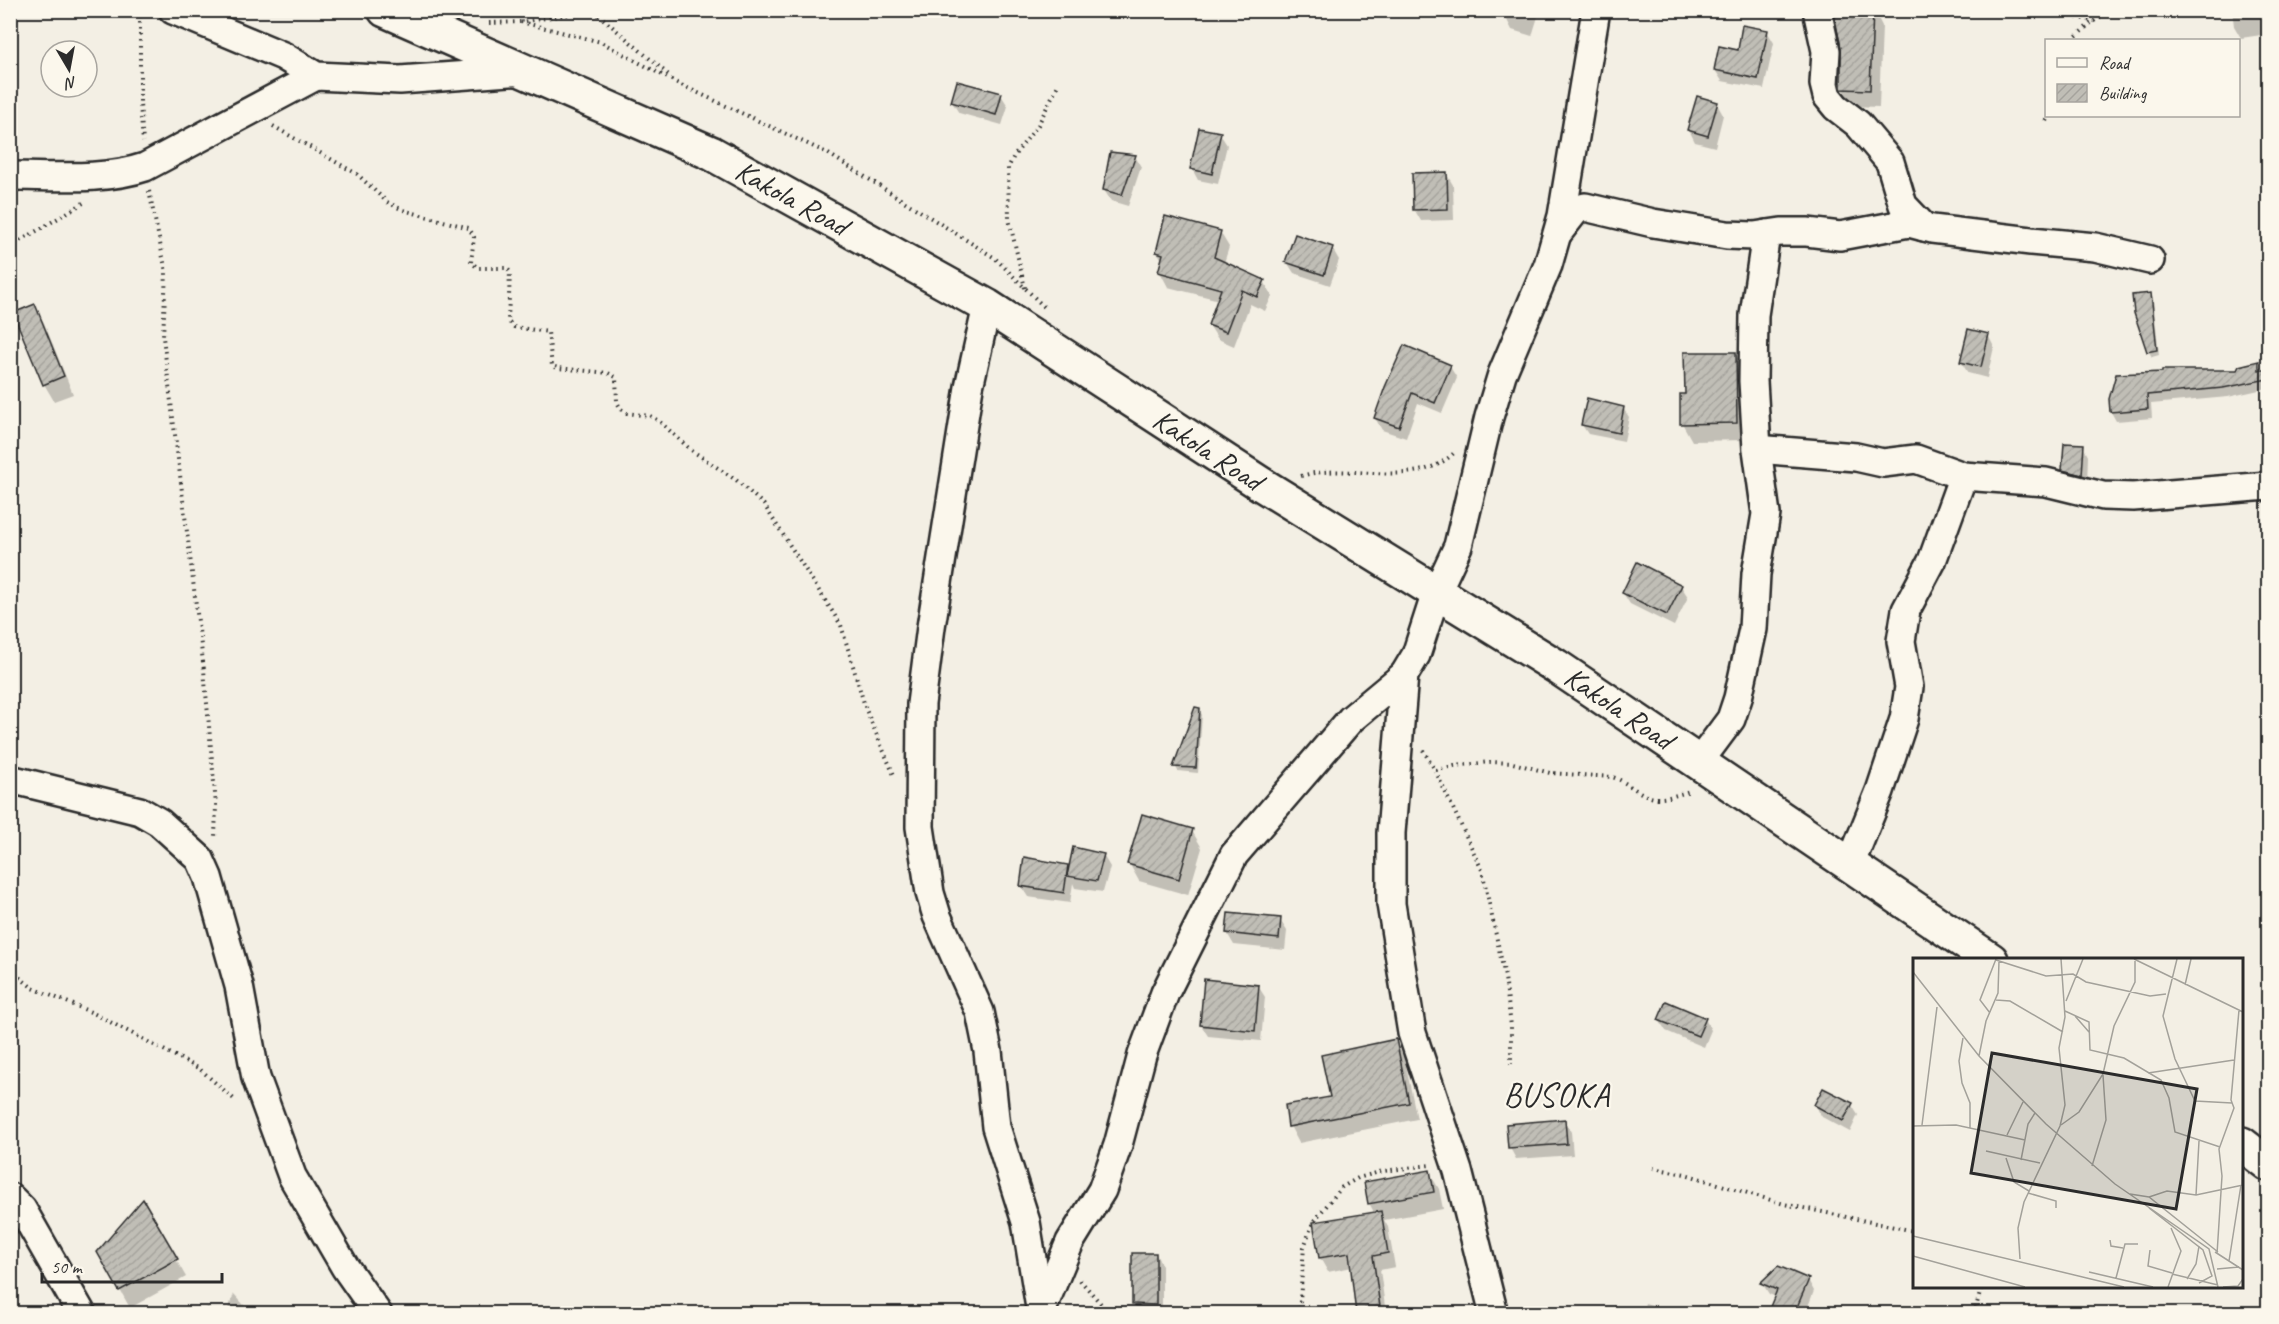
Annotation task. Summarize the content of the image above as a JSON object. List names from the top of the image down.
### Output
{
  "streets": {
    "main road": ["Kakola Road"]
  },
  "districts": ["BUSOKA"],
  "legend": ["Road", "Building"],
  "scale_bar": "50 m",
  "north": "bottom"
}
